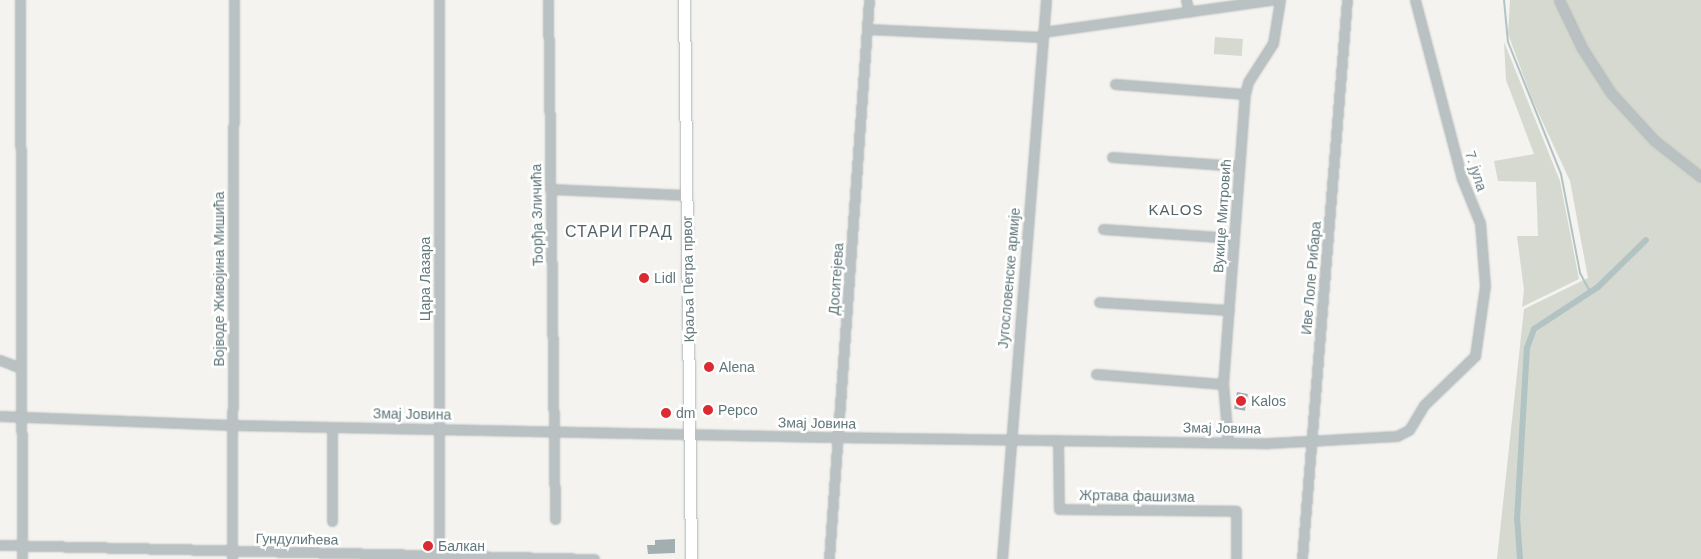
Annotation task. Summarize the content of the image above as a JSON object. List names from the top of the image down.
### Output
{
  "streets": {
    "main road": ["Краља Петра првог"],
    "street": [
      "7. јула",
      "Ђорђа Зличића",
      "Вукице Митровић",
      "Југословенске армије",
      "Иве Лоле Рибара",
      "Војводе Живојина Мишића",
      "Цара Лазара",
      "Доситејева",
      "Змај Јовина",
      "Жртава фашизма",
      "Гундулићева"
    ]
  },
  "crossings": [
    ["7. јула", "Змај Јовина"],
    ["Ђорђа Зличића", "Змај Јовина"],
    ["Вукице Митровић", "Змај Јовина"],
    ["Југословенске армије", "Змај Јовина"],
    ["Иве Лоле Рибара", "Змај Јовина"],
    ["Војводе Живојина Мишића", "Змај Јовина"],
    ["Војводе Живојина Мишића", "Гундулићева"],
    ["Цара Лазара", "Змај Јовина"],
    ["Цара Лазара", "Гундулићева"],
    ["Краља Петра првог", "Змај Јовина"],
    ["Доситејева", "Змај Јовина"],
    ["Змај Јовина", "Жртава фашизма"]
  ],
  "districts": ["KALOS", "СТАРИ ГРАД"],
  "places": [
    "Lidl",
    "Alena",
    "Kalos",
    "Pepco",
    "dm",
    "Балкан"
  ]
}
